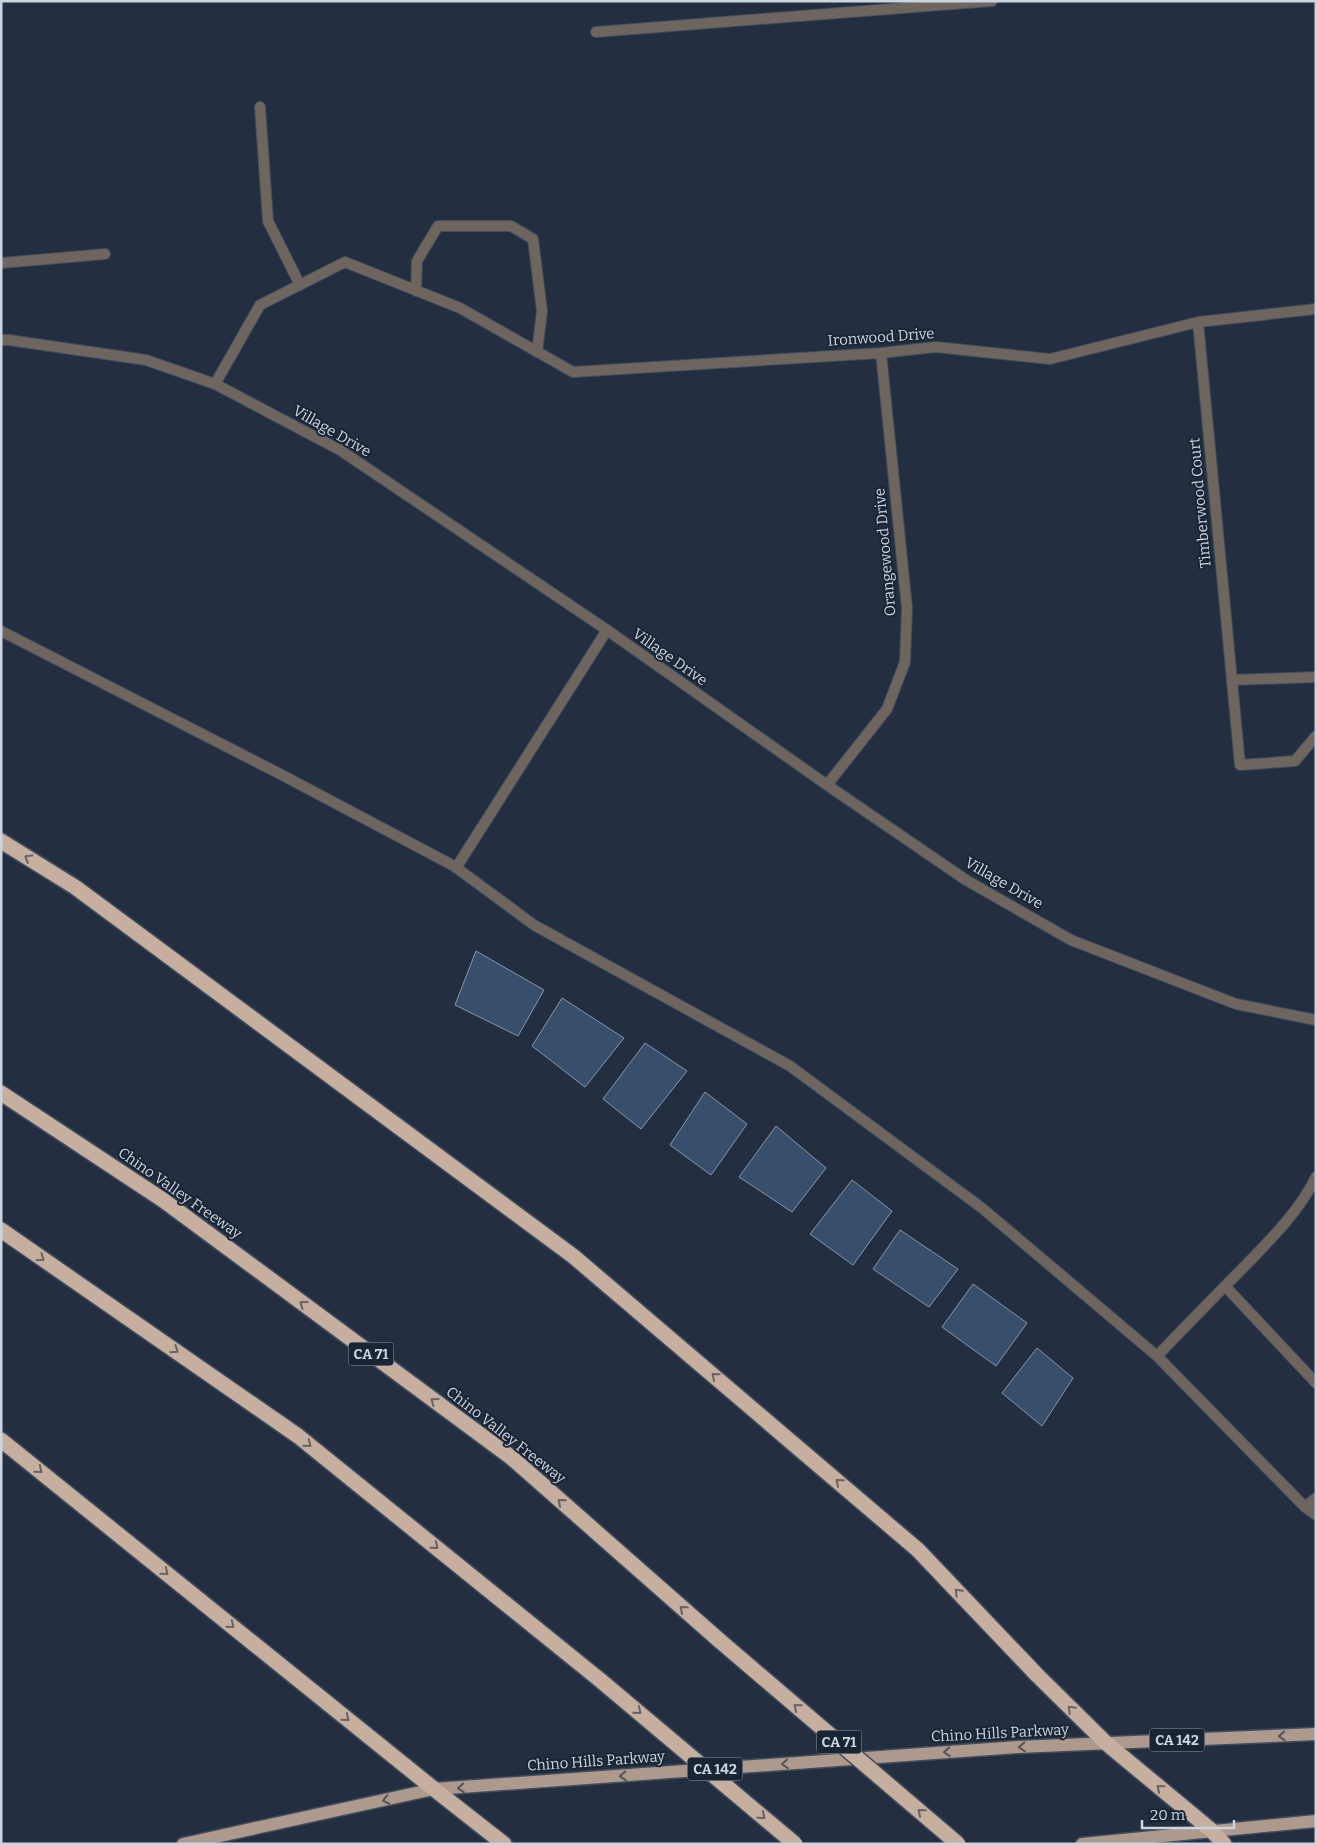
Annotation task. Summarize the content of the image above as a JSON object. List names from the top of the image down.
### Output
{
  "streets": {
    "highway": ["Chino Valley Freeway", "CA 71"],
    "main road": ["Chino Hills Parkway", "CA 142"],
    "street": [
      "Ironwood Drive",
      "Village Drive",
      "Timberwood Court",
      "Orangewood Drive"
    ]
  },
  "crossings": [
    ["Ironwood Drive", "Village Drive"],
    ["Ironwood Drive", "Timberwood Court"],
    ["Ironwood Drive", "Orangewood Drive"],
    ["Village Drive", "Orangewood Drive"]
  ],
  "one_way": ["Chino Hills Parkway"],
  "scale_bar": "20 m"
}
